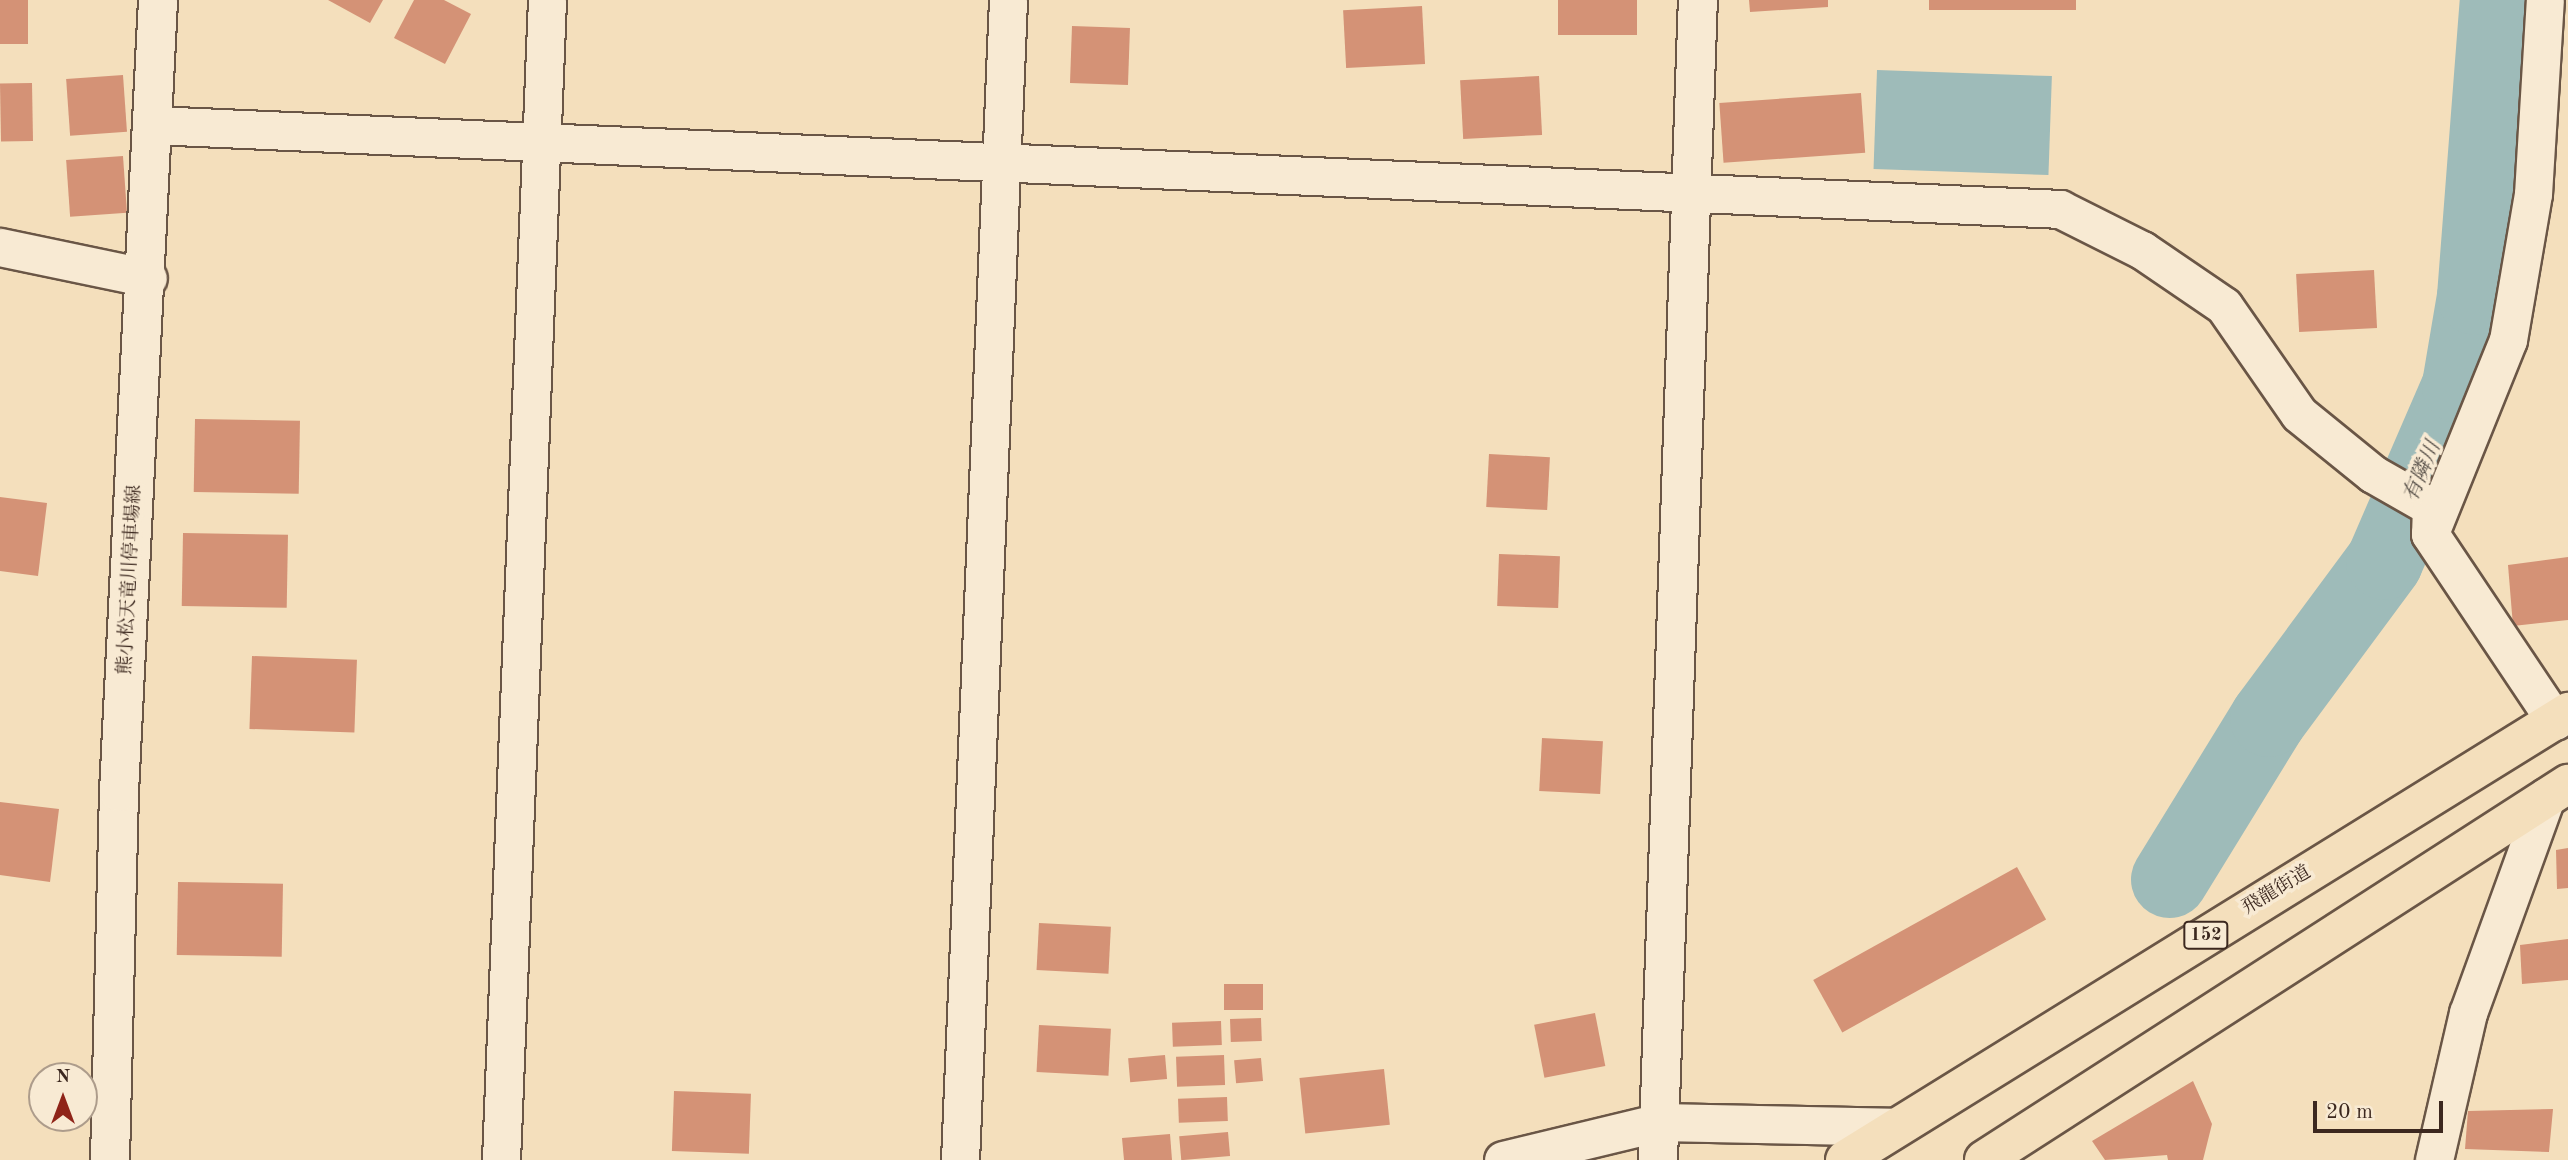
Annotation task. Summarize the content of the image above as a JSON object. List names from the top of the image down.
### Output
{
  "streets": {
    "highway": ["飛龍街道", "152"],
    "main road": ["熊小松天竜川停車場線"]
  },
  "water": ["有隣川"],
  "scale_bar": "20 m",
  "north": "top"
}
